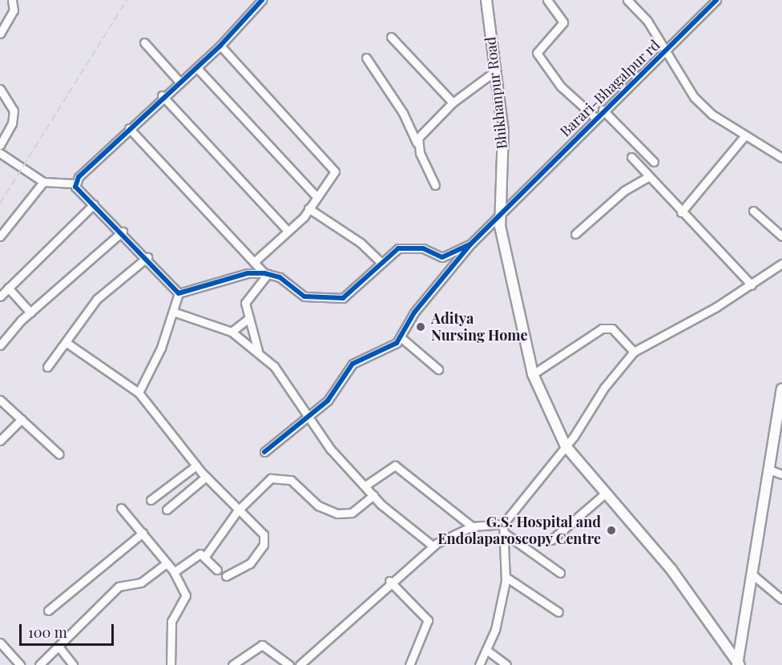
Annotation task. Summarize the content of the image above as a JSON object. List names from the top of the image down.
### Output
{
  "streets": {
    "main road": ["Bhikhanpur Road"],
    "street": ["Barari-Bhagalpur rd"]
  },
  "crossings": [
    ["Barari-Bhagalpur rd", "Bhikhanpur Road"]
  ],
  "places": ["Aditya Nursing Home", "G.S. Hospital and Endolaparoscopy Centre"],
  "scale_bar": "100 m"
}
